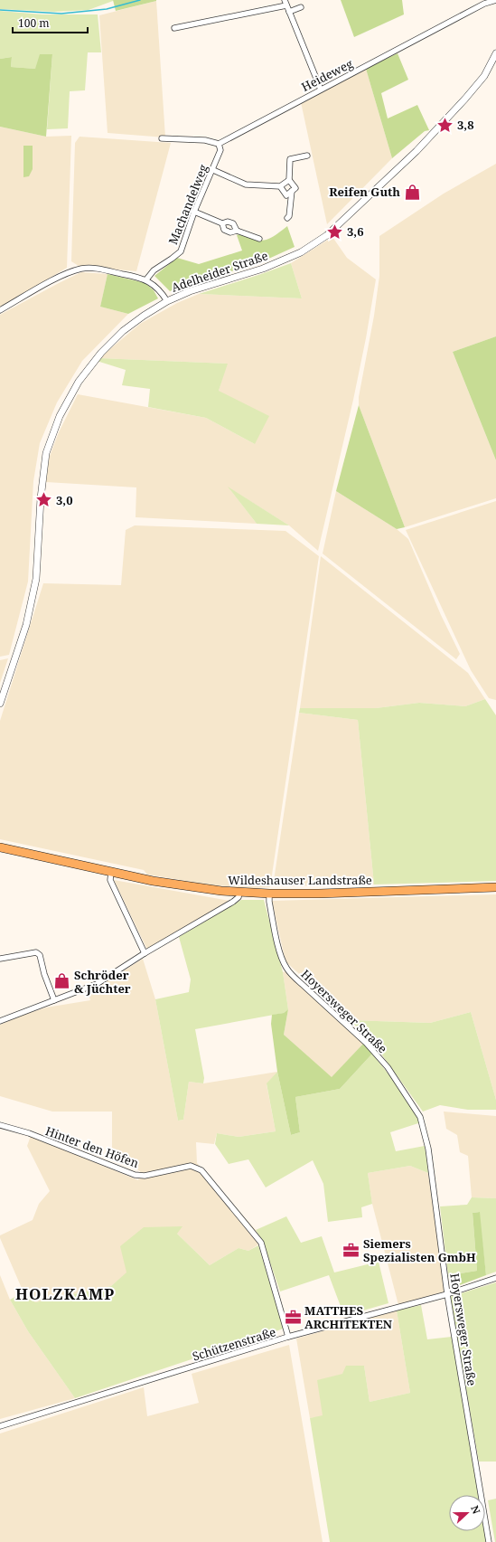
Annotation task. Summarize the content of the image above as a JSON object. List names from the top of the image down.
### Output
{
  "streets": {
    "main road": ["Wildeshauser Landstraße"],
    "street": [
      "Heideweg",
      "Machandelweg",
      "Adelheider Straße",
      "Hoyersweger Straße",
      "Hinter den Höfen",
      "Schützenstraße"
    ]
  },
  "crossings": [
    ["Heideweg", "Machandelweg"],
    ["Wildeshauser Landstraße", "Hoyersweger Straße"],
    ["Hoyersweger Straße", "Schützenstraße"],
    ["Hinter den Höfen", "Schützenstraße"]
  ],
  "districts": ["HOLZKAMP"],
  "places": {
    "place": ["3,8", "3,6", "3,0"],
    "shop": ["Reifen Guth", "Schröder & Jüchter"],
    "office": ["Siemers Spezialisten GmbH", "MATTHES ARCHITEKTEN"]
  },
  "scale_bar": "100 m",
  "north": "right"
}
